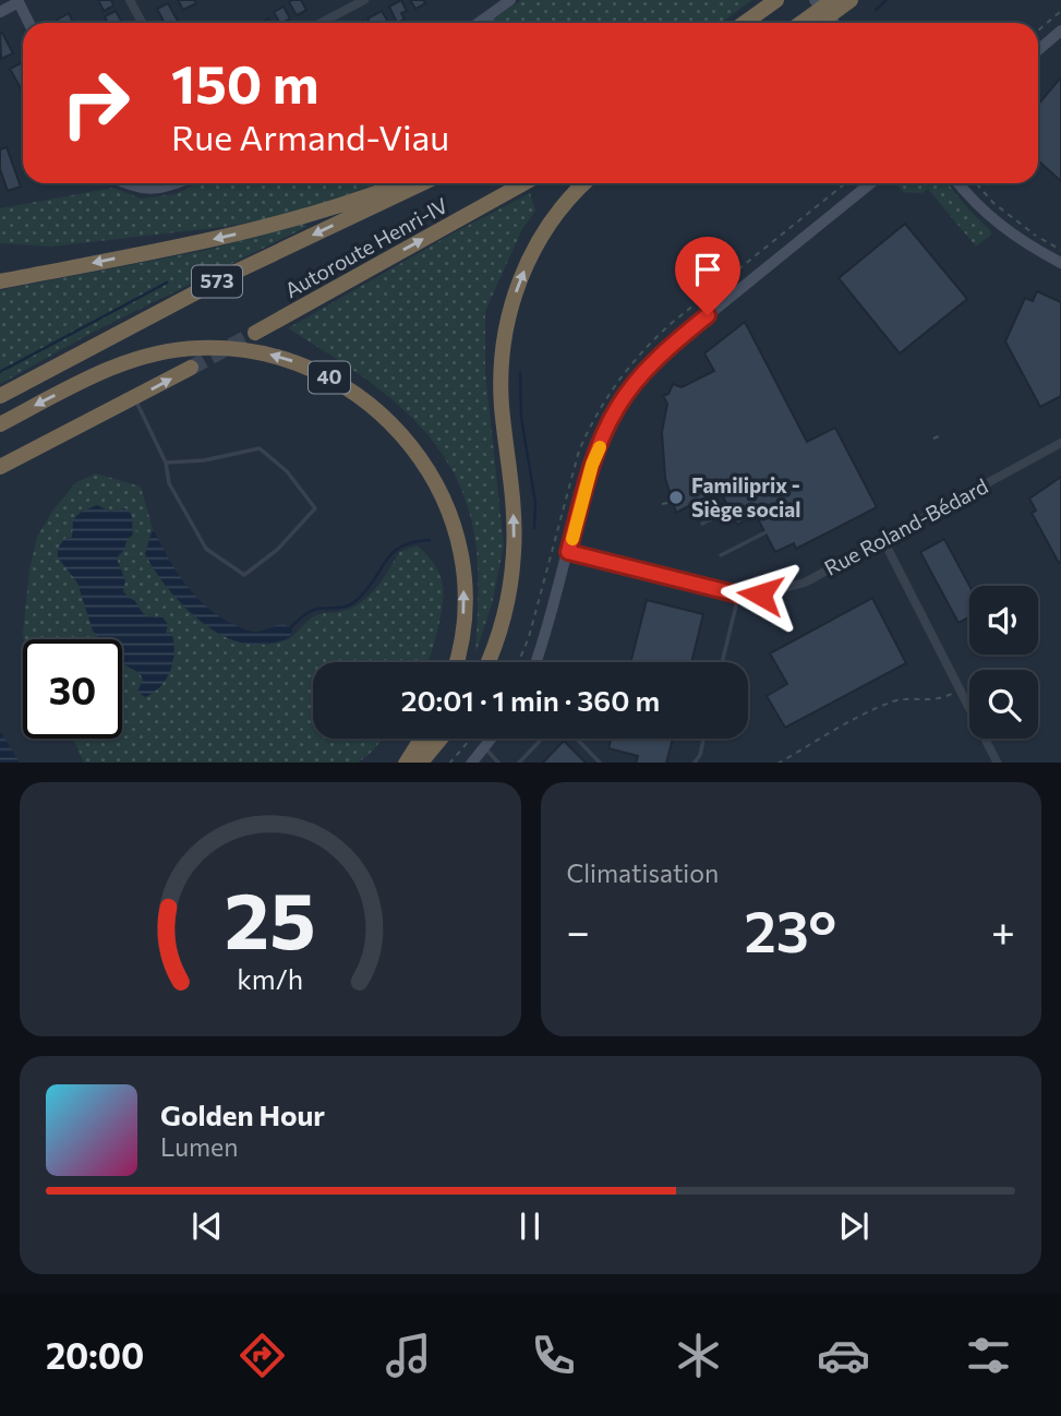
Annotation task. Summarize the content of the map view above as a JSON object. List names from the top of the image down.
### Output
{
  "streets": {
    "highway": ["Autoroute Henri-IV", "573", "40"],
    "street": ["Rue Roland-Bédard"]
  },
  "places": ["Familiprix - Siège social"],
  "page": {
    "turn": ["150 m", "Rue Armand-Viau"],
    "limit": "30",
    "trip": "20:01 · 1 min · 360 m",
    "tile": "Climatisation",
    "heat": ["−", "23°", "+"],
    "song": ["Golden Hour", "Lumen"],
    "tabs": "20:00",
    "gauge": ["25", "km/h"]
  }
}
